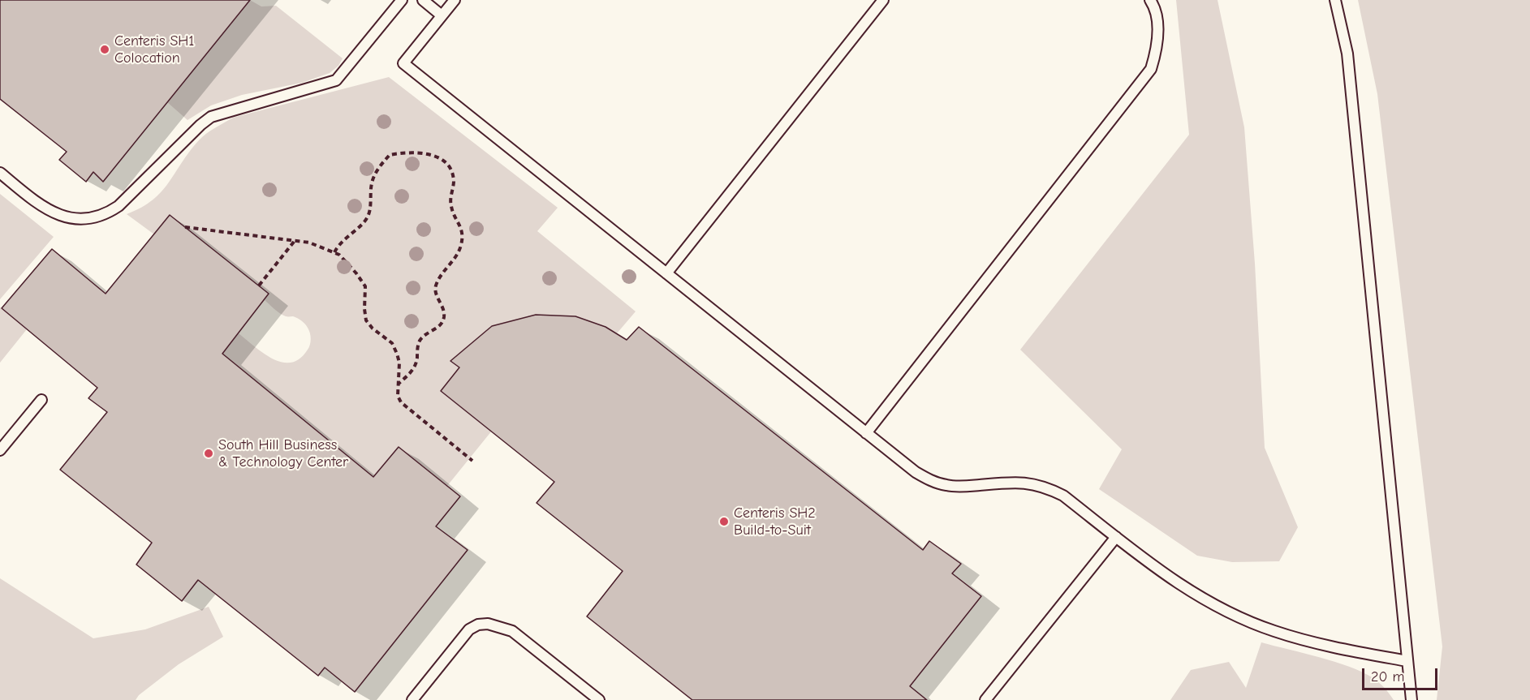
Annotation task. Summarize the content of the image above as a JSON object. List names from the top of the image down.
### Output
{
  "places": ["Centeris SH1 Colocation", "South Hill Business & Technology Center", "Centeris SH2 Build-to-Suit"],
  "scale_bar": "20 m"
}
